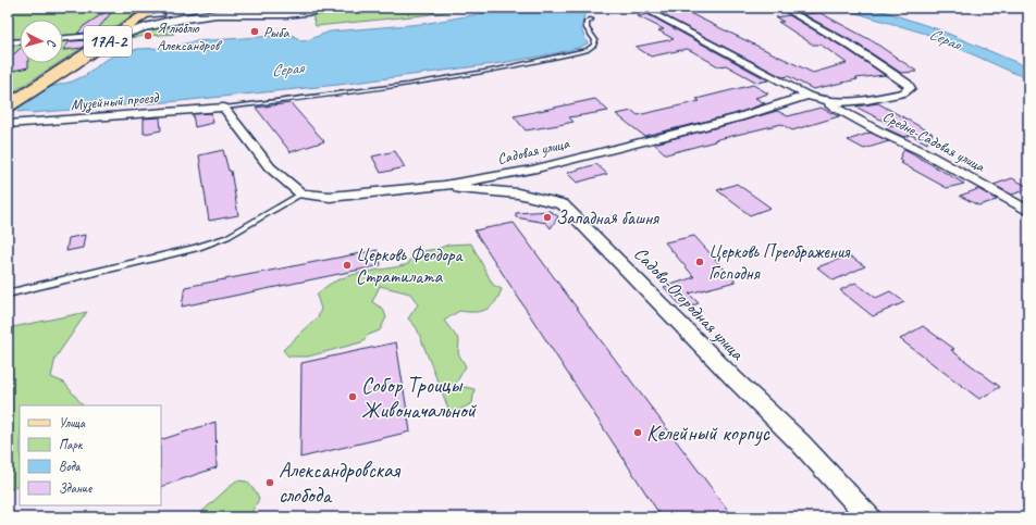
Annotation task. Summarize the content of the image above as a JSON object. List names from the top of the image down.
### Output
{
  "streets": {
    "main road": ["17А-2"],
    "street": [
      "Музейный проезд",
      "Средне-Садовая улица",
      "Садовая улица",
      "Садово-Огородная улица"
    ]
  },
  "crossings": [
    ["Садовая улица", "Садово-Огородная улица"]
  ],
  "water": ["Серая"],
  "places": [
    "Рыба",
    "Я люблю Александров",
    "Западная башня",
    "Церковь Преображения Господня",
    "Церковь Феодора Стратилата",
    "Собор Троицы Живоначальной",
    "Келейный корпус",
    "Александровская слобода"
  ],
  "legend": [
    "Улица",
    "Парк",
    "Вода",
    "Здание"
  ],
  "north": "right"
}
